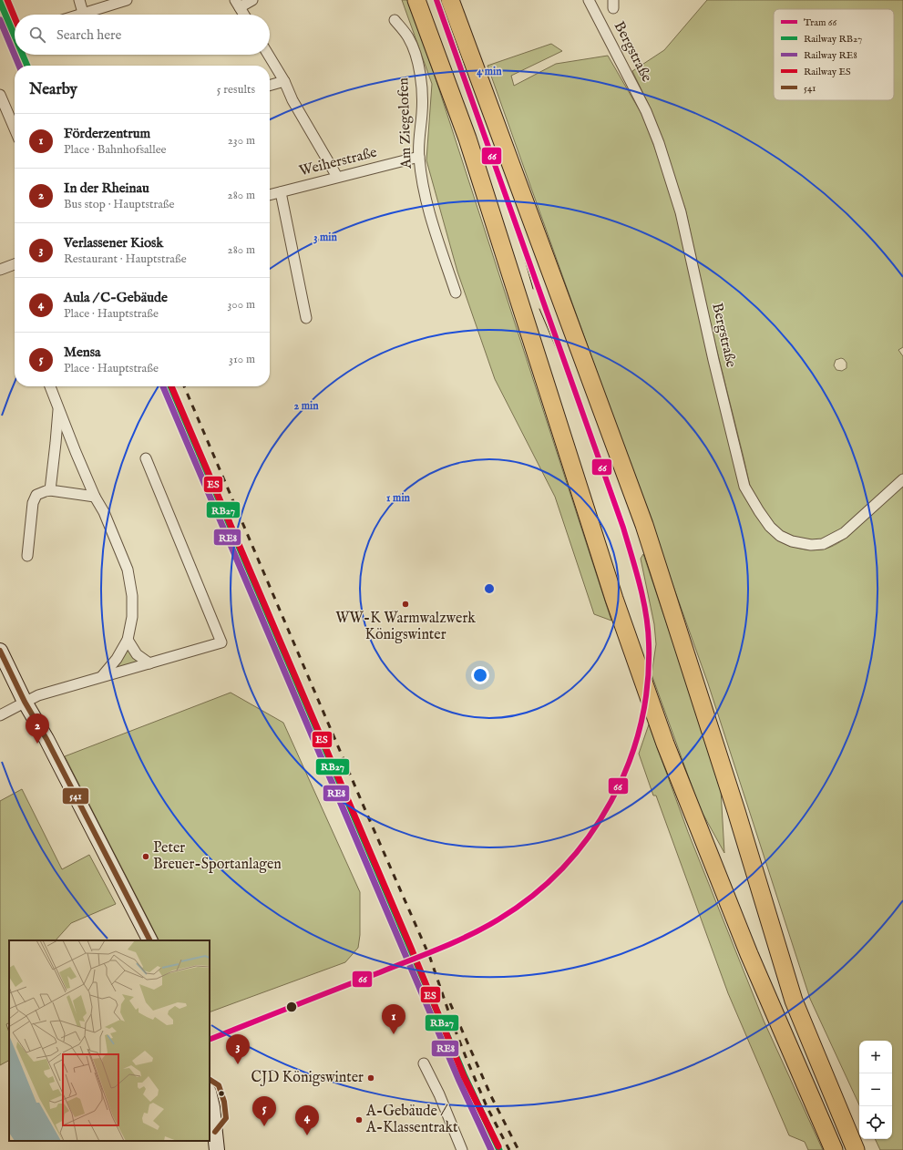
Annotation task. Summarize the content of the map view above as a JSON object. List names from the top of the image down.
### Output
{
  "streets": {
    "street": ["Bergstraße", "Am Ziegelofen", "Weiherstraße"]
  },
  "crossings": [
    ["Am Ziegelofen", "Weiherstraße"]
  ],
  "places": [
    "WW-K Warmwalzwerk Königswinter",
    "Peter Breuer-Sportanlagen",
    "CJD Königswinter",
    "A-Gebäude / A-Klassentrakt"
  ],
  "lines": [
    "tram line 66",
    "rail line ES",
    "rail line RB27",
    "rail line RE8",
    "transit line 541"
  ],
  "legend": [
    "Tram 66",
    "Railway RB27",
    "Railway RE8",
    "Railway ES",
    "541"
  ],
  "page": {
    "search": "Search here",
    "heading": ["Nearby", "5 results"],
    "list": [
      {
        "mark": "1",
        "name": "Förderzentrum",
        "note": "Place · Bahnhofsallee",
        "value": "230 m"
      },
      {
        "mark": "2",
        "name": "In der Rheinau",
        "note": "Bus stop · Hauptstraße",
        "value": "280 m"
      },
      {
        "mark": "3",
        "name": "Verlassener Kiosk",
        "note": "Restaurant · Hauptstraße",
        "value": "280 m"
      },
      {
        "mark": "4",
        "name": "Aula / C-Gebäude",
        "note": "Place · Hauptstraße",
        "value": "300 m"
      },
      {
        "mark": "5",
        "name": "Mensa",
        "note": "Place · Hauptstraße",
        "value": "310 m"
      }
    ],
    "pins": [
      "2",
      "1",
      "3",
      "5",
      "4"
    ],
    "map_buttons": ["+", "−"]
  },
  "rings": [
    "4 min",
    "3 min",
    "2 min",
    "1 min"
  ]
}
